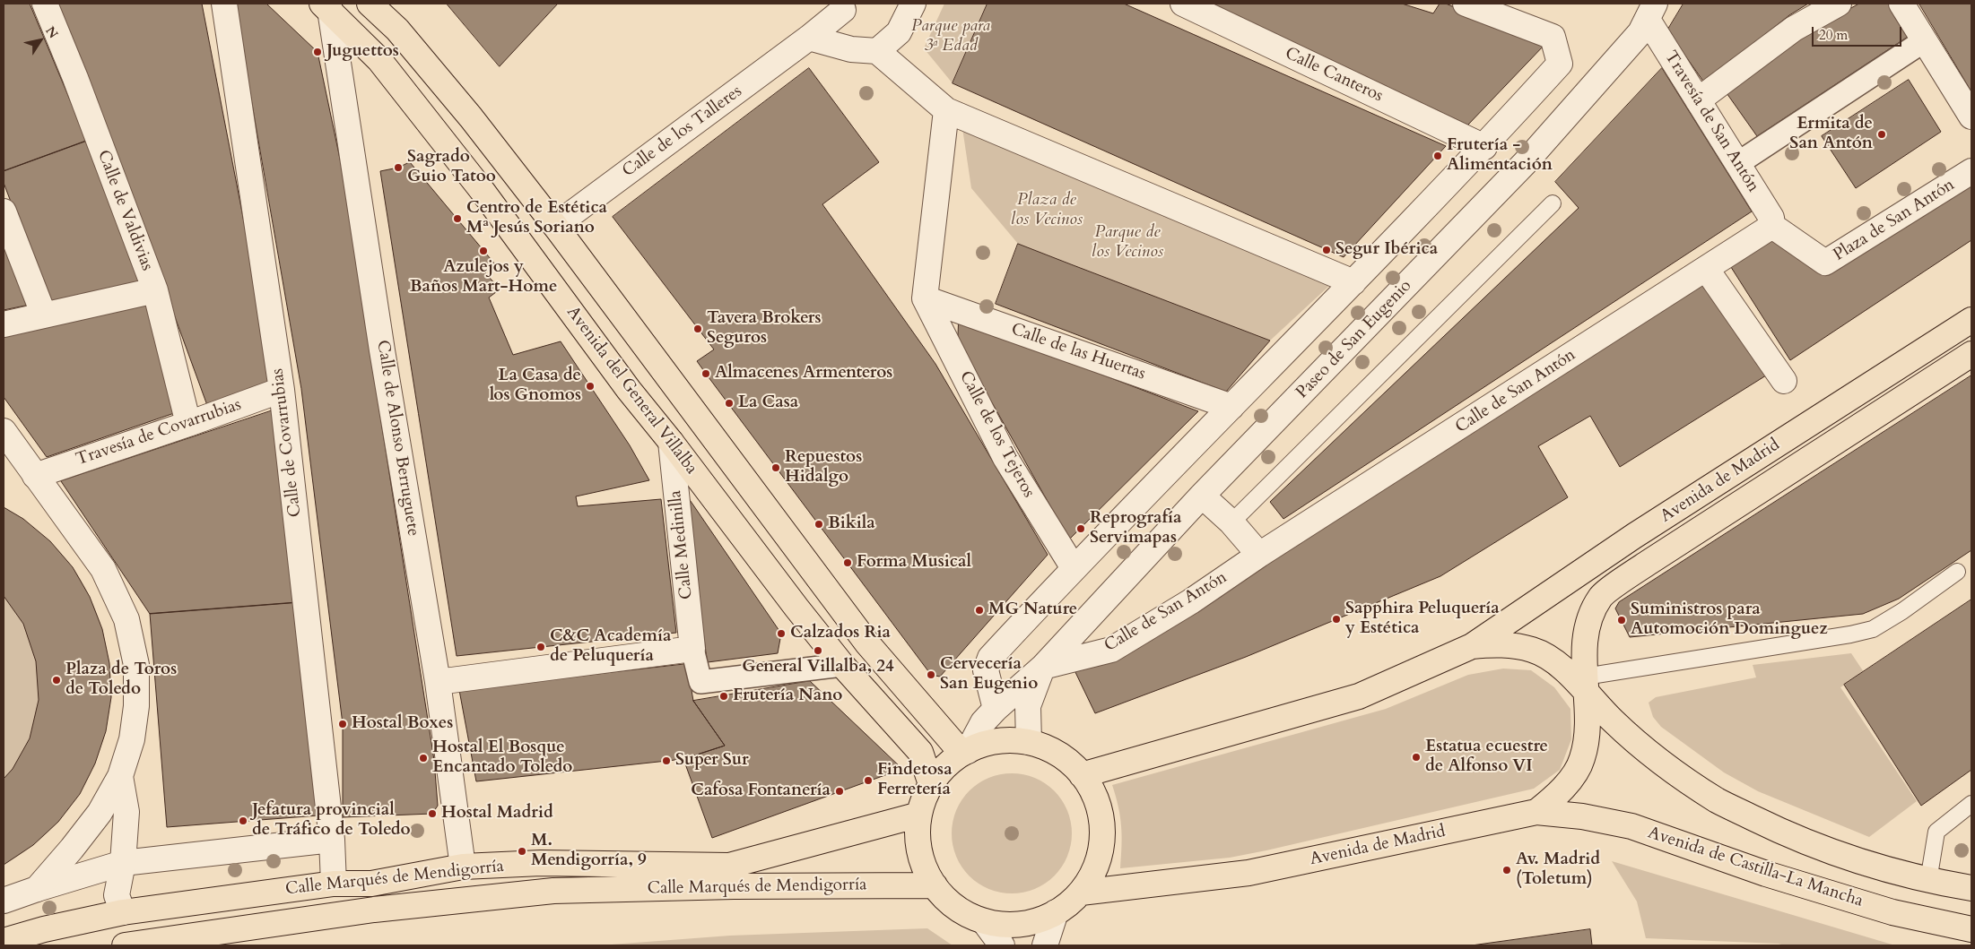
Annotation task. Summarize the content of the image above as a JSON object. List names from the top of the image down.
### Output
{
  "streets": {
    "main road": [
      "Avenida del General Villalba",
      "Avenida de Madrid",
      "Avenida de Castilla-La Mancha",
      "Calle Marqués de Mendigorría"
    ],
    "street": [
      "Calle Canteros",
      "Travesía de San Antón",
      "Calle de los Talleres",
      "Calle de Valdivias",
      "Plaza de San Antón",
      "Paseo de San Eugenio",
      "Calle de las Huertas",
      "Calle de San Antón",
      "Travesía de Covarrubias",
      "Calle de los Tejeros",
      "Calle de Alonso Berruguete",
      "Calle de Covarrubias",
      "Calle Medinilla"
    ]
  },
  "crossings": [
    ["Travesía de San Antón", "Plaza de San Antón"],
    ["Travesía de San Antón", "Paseo de San Eugenio"],
    ["Travesía de San Antón", "Calle de San Antón"],
    ["Calle de Valdivias", "Travesía de Covarrubias"],
    ["Plaza de San Antón", "Calle de San Antón"],
    ["Paseo de San Eugenio", "Calle de San Antón"],
    ["Calle de las Huertas", "Calle de los Tejeros"],
    ["Avenida del General Villalba", "Calle de Alonso Berruguete"],
    ["Avenida del General Villalba", "Calle Medinilla"],
    ["Travesía de Covarrubias", "Calle de Covarrubias"],
    ["Calle de Alonso Berruguete", "Calle Marqués de Mendigorría"],
    ["Calle de Covarrubias", "Calle Marqués de Mendigorría"],
    ["Avenida de Madrid", "Avenida de Castilla-La Mancha"]
  ],
  "parks": ["Parque para 3ª Edad", "Plaza de los Vecinos", "Parque de los Vecinos"],
  "places": [
    "Juguettos",
    "Ermita de San Antón",
    "Frutería - Alimentación",
    "Sagrado Guio Tatoo",
    "Centro de Estética Mª Jesús Soriano",
    "Segur Ibérica",
    "Azulejos y Baños Mart-Home",
    "Tavera Brokers Seguros",
    "Almacenes Armenteros",
    "La Casa de los Gnomos",
    "La Casa",
    "Repuestos Hidalgo",
    "Bikila",
    "Reprografía Servimapas",
    "Forma Musical",
    "MG Nature",
    "Sapphira Peluquería y Estética",
    "Suministros para Automoción Dominguez",
    "Calzados Ria",
    "C&C Academía de Peluquería",
    "General Villalba, 24",
    "Cervecería San Eugenio",
    "Plaza de Toros de Toledo",
    "Frutería Nano",
    "Hostal Boxes",
    "Estatua ecuestre de Alfonso VI",
    "Hostal El Bosque Encantado Toledo",
    "Super Sur",
    "Findetosa Ferretería",
    "Cafosa Fontanería",
    "Hostal Madrid",
    "Jefatura provincial de Tráfico de Toledo",
    "M. Mendigorría, 9",
    "Av. Madrid (Toletum)"
  ],
  "scale_bar": "20 m",
  "north": "top right"
}
